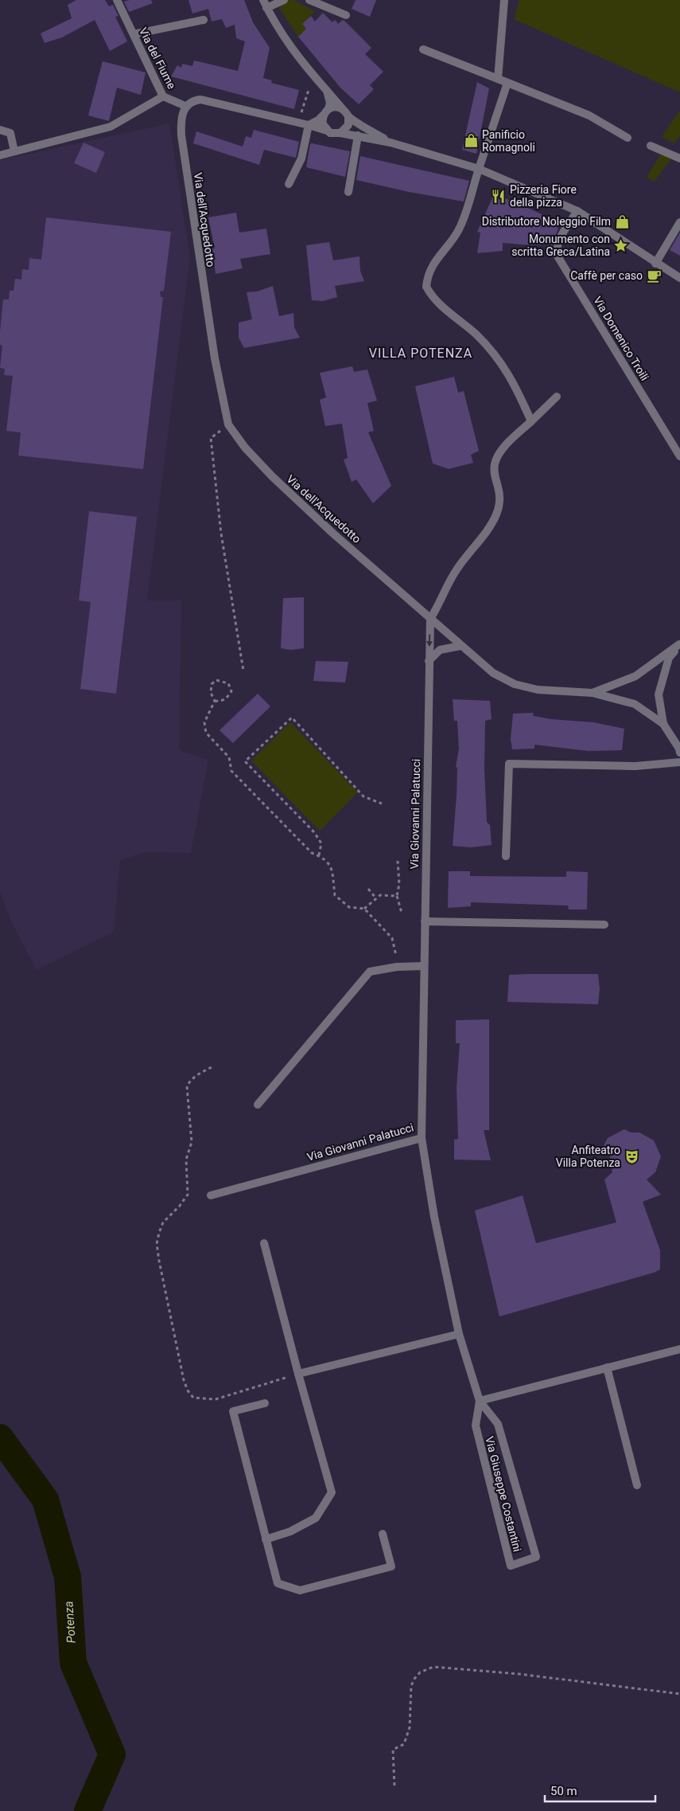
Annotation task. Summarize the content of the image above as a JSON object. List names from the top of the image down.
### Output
{
  "streets": {
    "street": [
      "Via del Fiume",
      "Via dell'Acquedotto",
      "Via Domenico Troili",
      "Via Giovanni Palatucci",
      "Via Giuseppe Costantini"
    ]
  },
  "crossings": [
    ["Via del Fiume", "Via dell'Acquedotto"],
    ["Via dell'Acquedotto", "Via Giovanni Palatucci"],
    ["Via Giovanni Palatucci", "Via Giuseppe Costantini"]
  ],
  "districts": ["VILLA POTENZA"],
  "water": ["Potenza"],
  "places": {
    "shop": ["Panificio Romagnoli", "Distributore Noleggio Film"],
    "restaurant": ["Pizzeria Fiore della pizza"],
    "place": ["Monumento con scritta Greca/Latina"],
    "cafe": ["Caffè per caso"],
    "theatre": ["Anfiteatro Villa Potenza"]
  },
  "scale_bar": "50 m"
}
